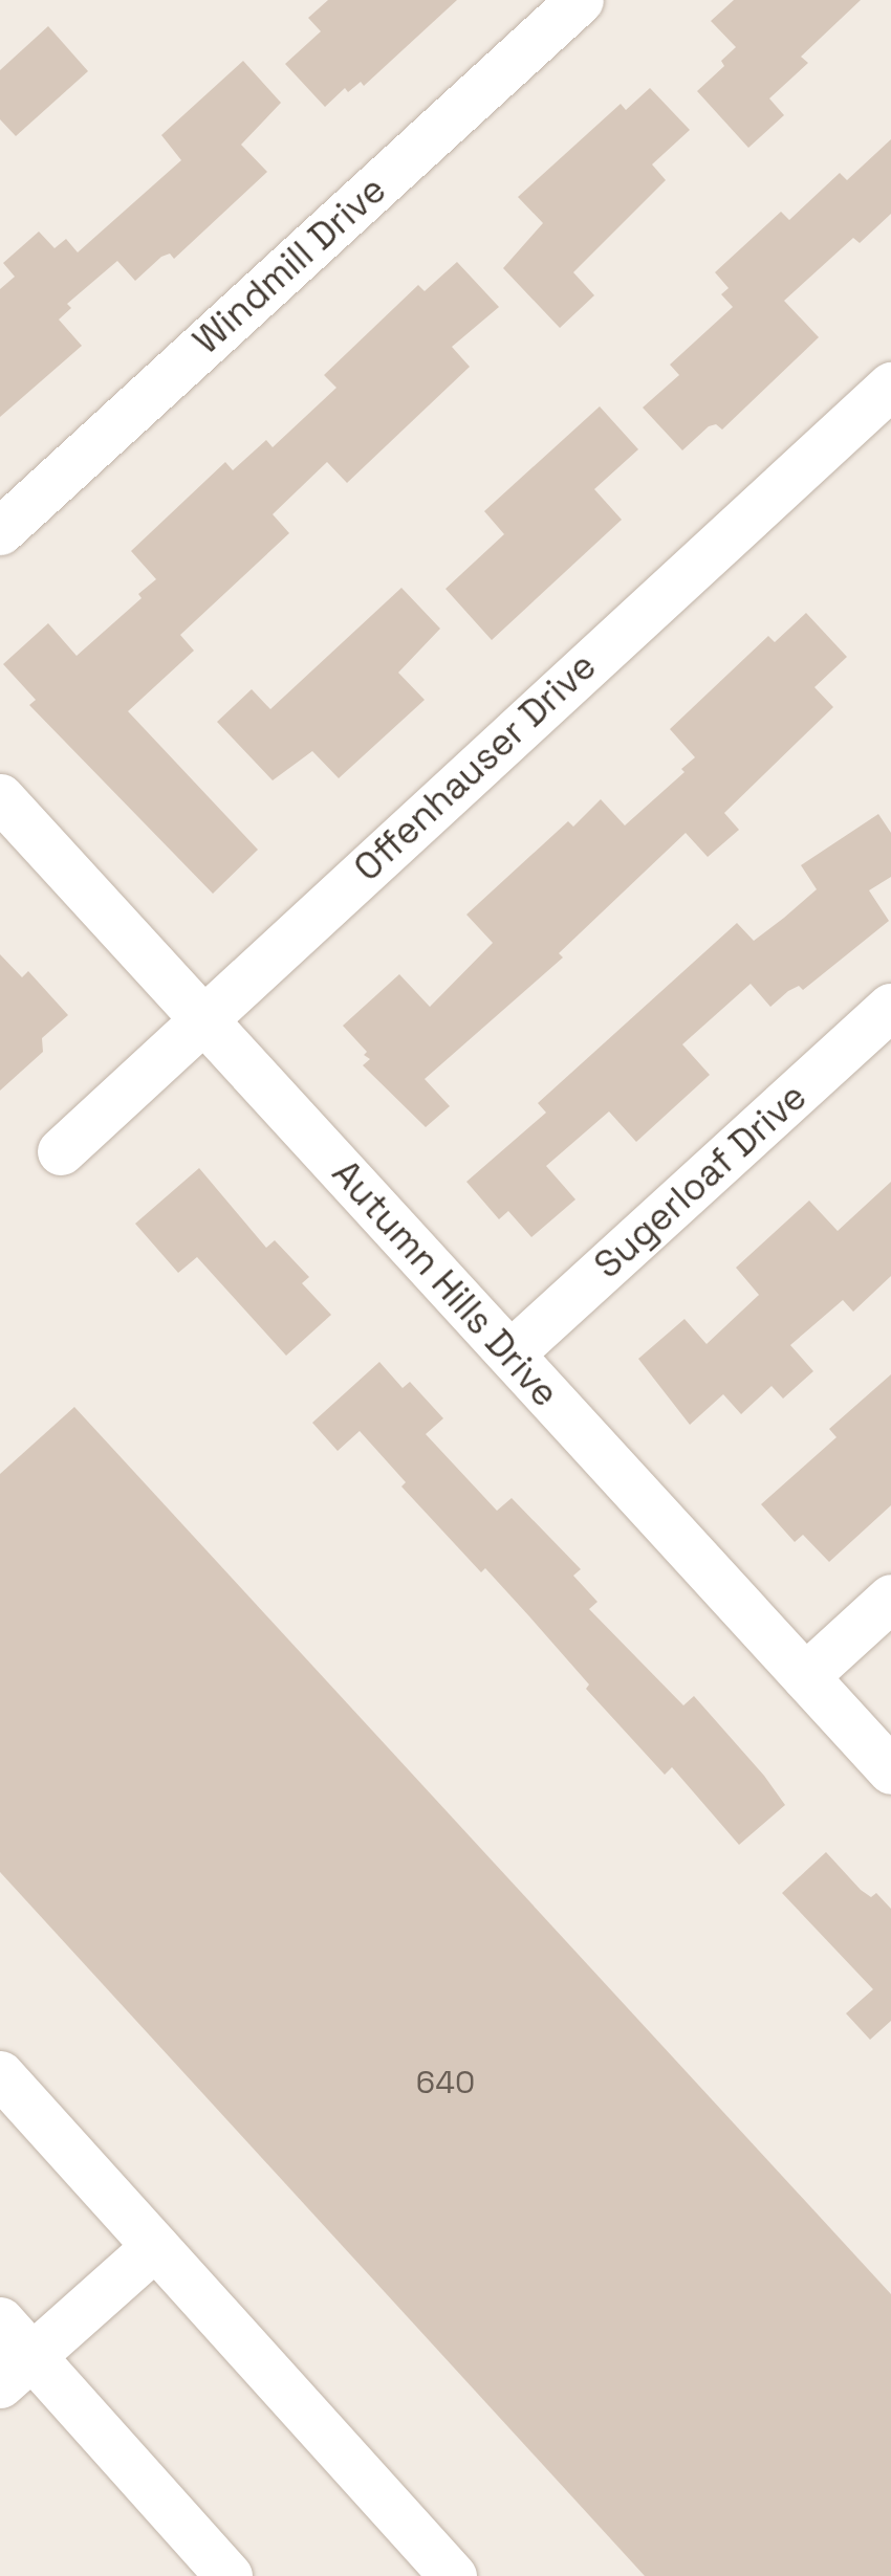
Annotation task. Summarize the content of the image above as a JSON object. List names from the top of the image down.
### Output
{
  "streets": {
    "street": [
      "Windmill Drive",
      "Offenhauser Drive",
      "Sugerloaf Drive",
      "Autumn Hills Drive"
    ]
  },
  "crossings": [
    ["Offenhauser Drive", "Autumn Hills Drive"],
    ["Sugerloaf Drive", "Autumn Hills Drive"]
  ],
  "house_numbers": ["640"]
}
